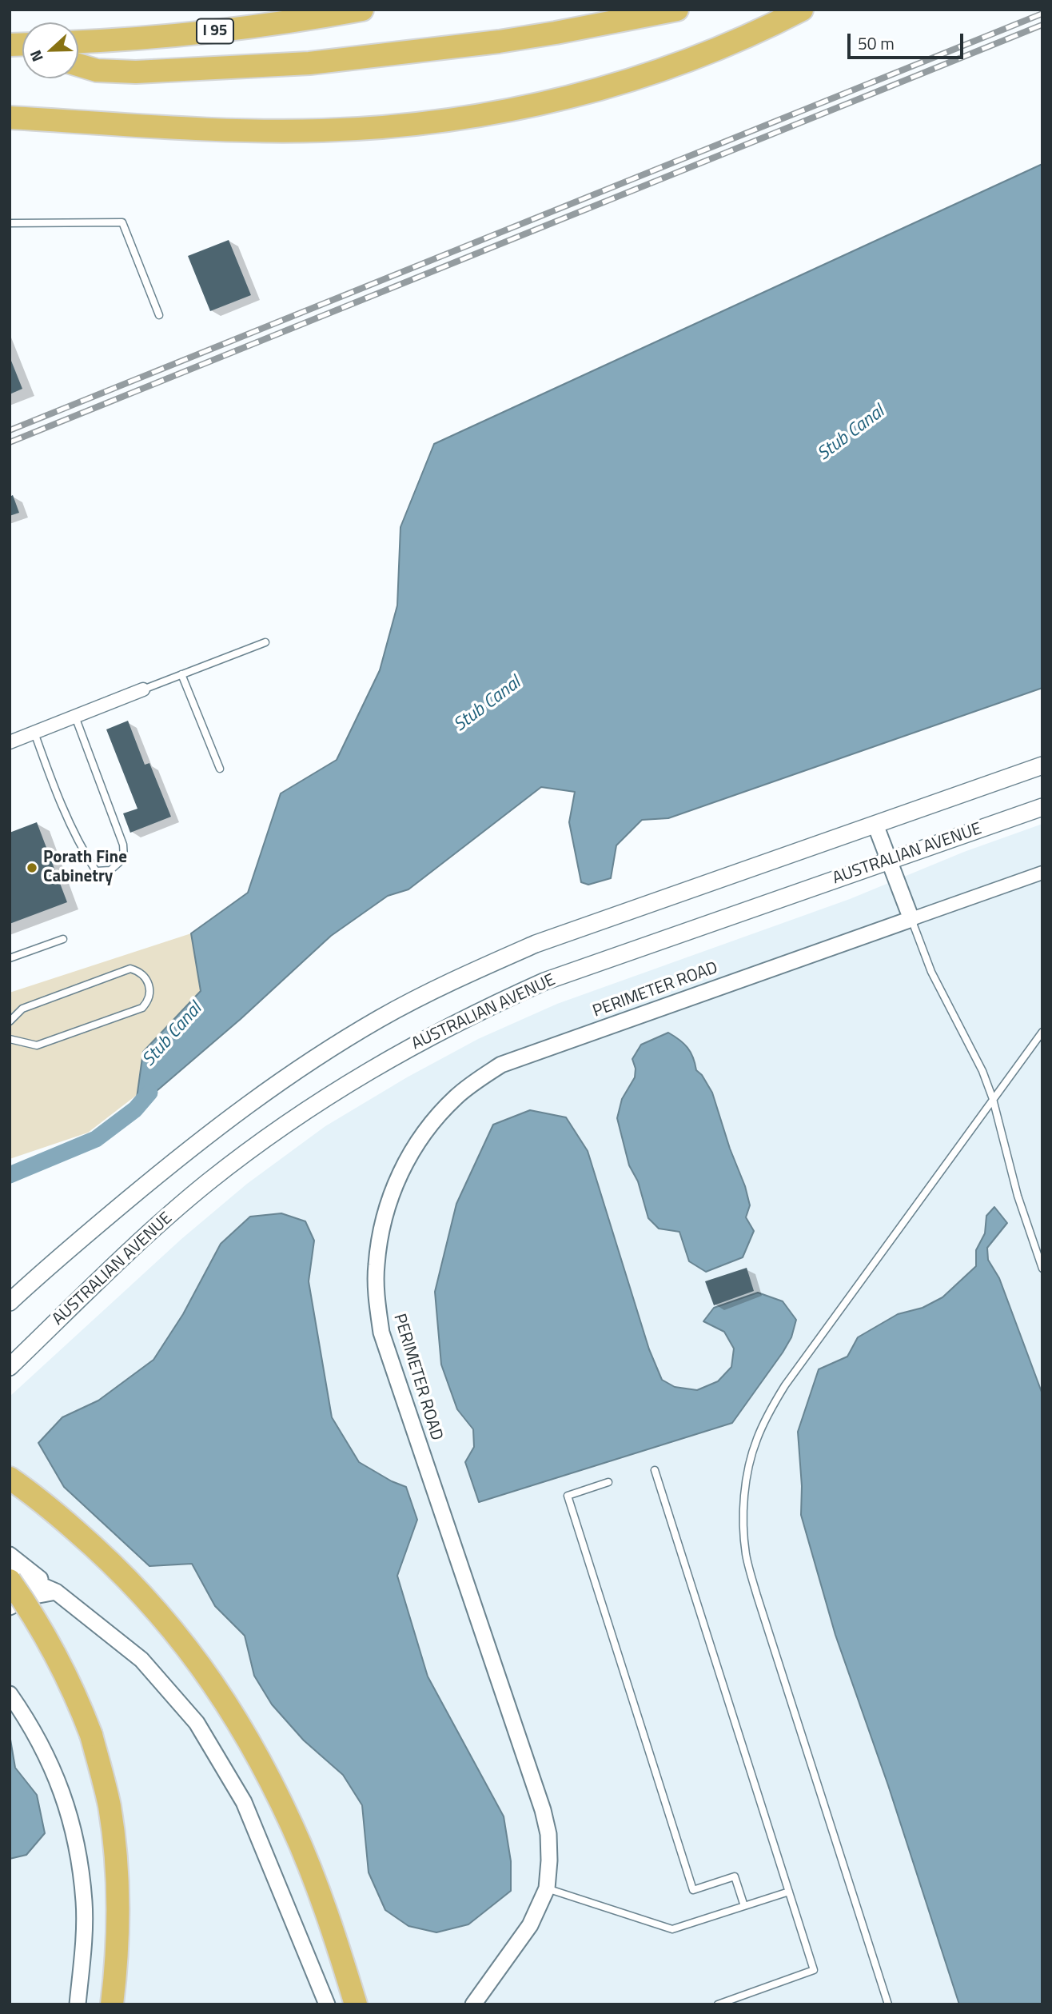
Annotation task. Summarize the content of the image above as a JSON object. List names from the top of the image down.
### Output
{
  "streets": {
    "highway": ["I 95"],
    "main road": ["AUSTRALIAN AVENUE"],
    "street": ["PERIMETER ROAD"]
  },
  "water": ["Stub Canal"],
  "places": ["Porath Fine Cabinetry"],
  "scale_bar": "50 m",
  "north": "left"
}
